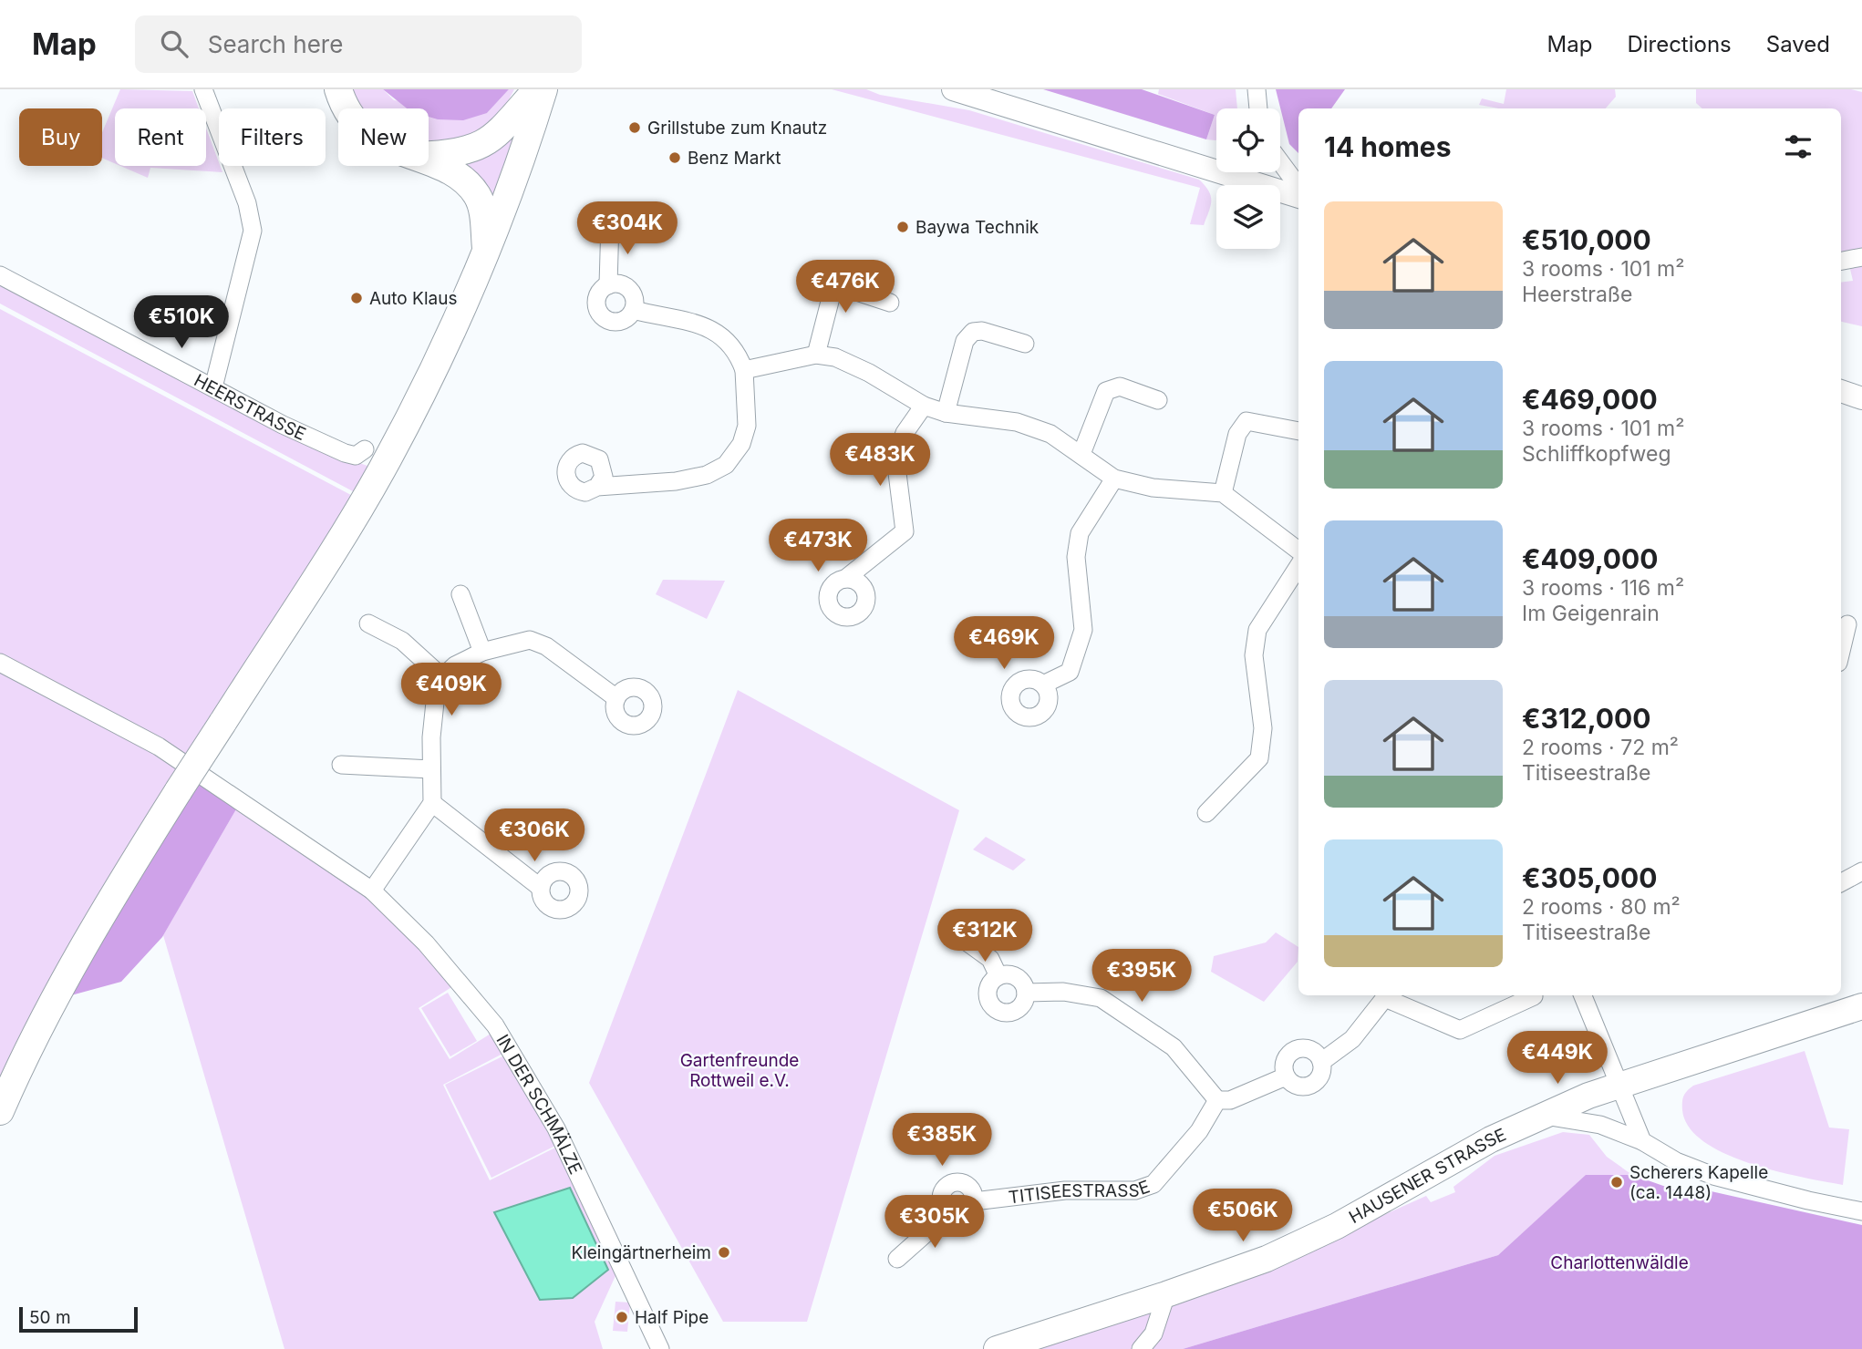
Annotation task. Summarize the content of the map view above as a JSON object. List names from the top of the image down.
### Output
{
  "streets": {
    "main road": ["HAUSENER STRASSE"],
    "street": ["HEERSTRASSE", "IN DER SCHMÄLZE", "TITISEESTRASSE"]
  },
  "parks": ["Gartenfreunde Rottweil e.V.", "Charlottenwäldle"],
  "places": [
    "Grillstube zum Knautz",
    "Benz Markt",
    "Baywa Technik",
    "Auto Klaus",
    "Scherers Kapelle (ca. 1448)",
    "Kleingärtnerheim",
    "Half Pipe"
  ],
  "scale_bar": "50 m",
  "page": {
    "header": "Map",
    "search": "Search here",
    "nav": ["Map", "Directions", "Saved"],
    "chip": [
      "Buy",
      "Rent",
      "Filters",
      "New"
    ],
    "heading": "14 homes",
    "list": [
      {
        "name": "€510,000",
        "note": "3 rooms · 101 m² · Heerstraße"
      },
      {
        "name": "€469,000",
        "note": "3 rooms · 101 m² · Schliffkopfweg"
      },
      {
        "name": "€409,000",
        "note": "3 rooms · 116 m² · Im Geigenrain"
      },
      {
        "name": "€312,000",
        "note": "2 rooms · 72 m² · Titiseestraße"
      },
      {
        "name": "€305,000",
        "note": "2 rooms · 80 m² · Titiseestraße"
      }
    ],
    "price": [
      "€304K",
      "€476K",
      "€510K",
      "€483K",
      "€473K",
      "€469K",
      "€409K",
      "€306K",
      "€312K",
      "€395K",
      "€449K",
      "€385K",
      "€506K",
      "€305K"
    ],
    "scale": "50 m"
  }
}
